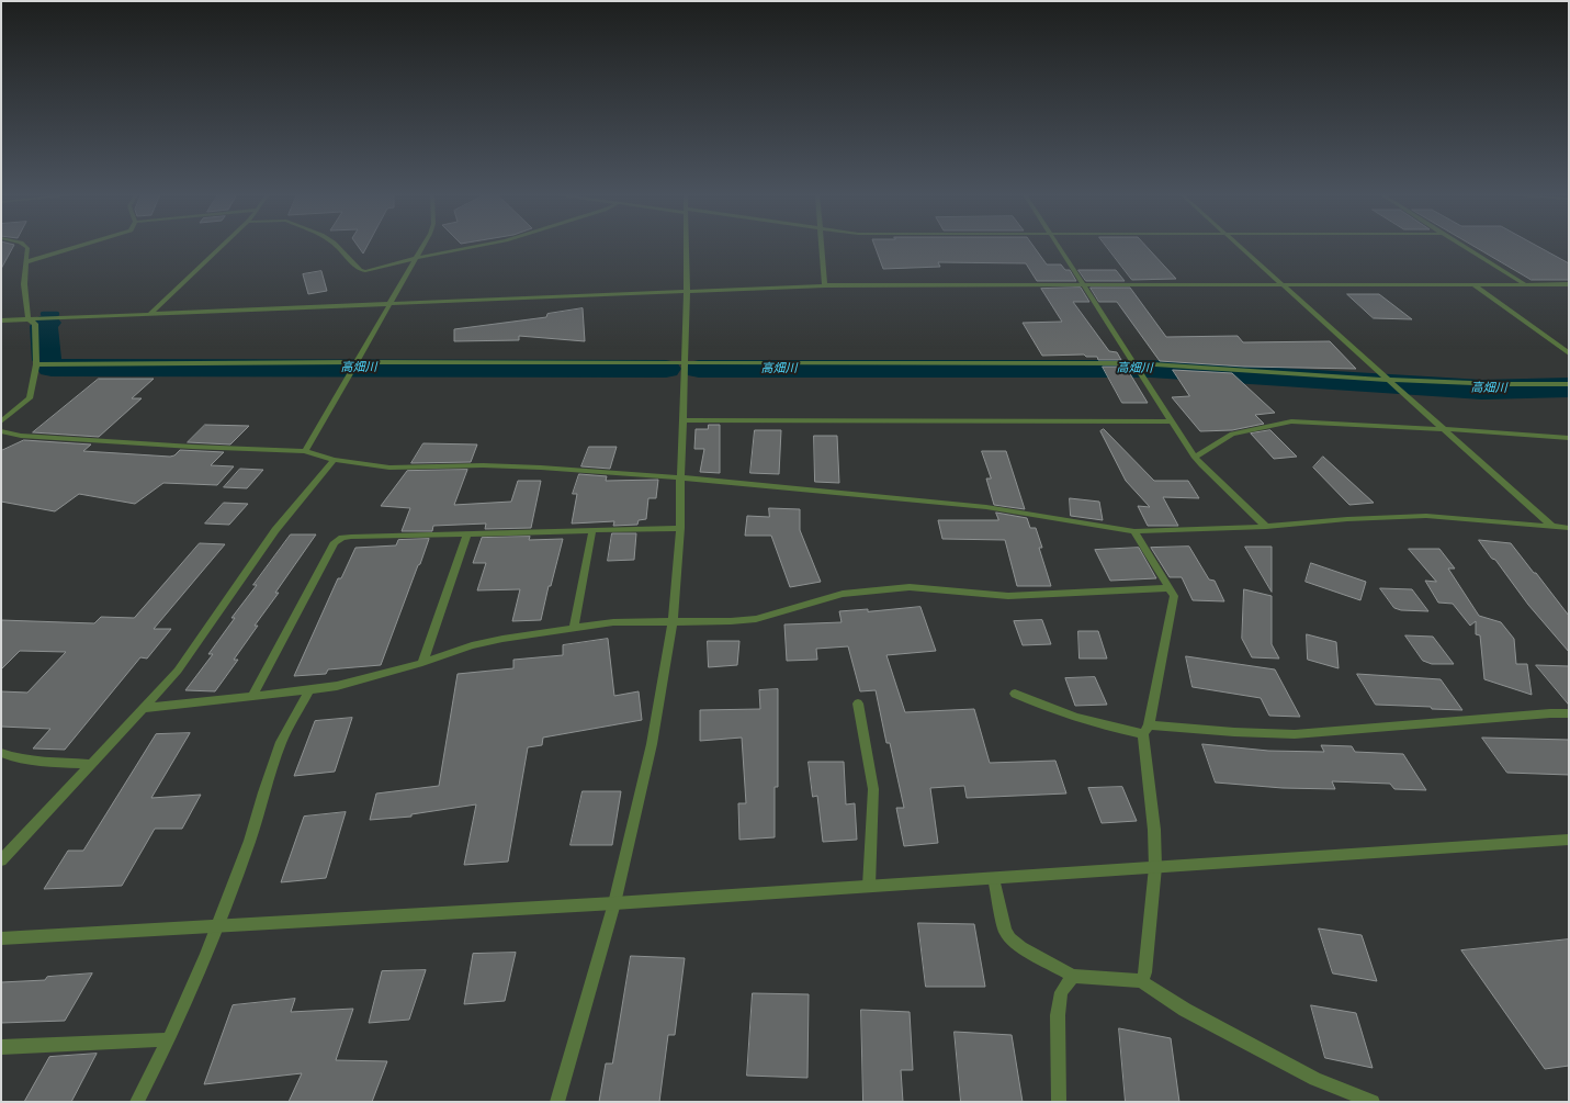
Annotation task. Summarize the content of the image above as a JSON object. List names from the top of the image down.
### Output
{
  "water": ["高畑川"]
}
